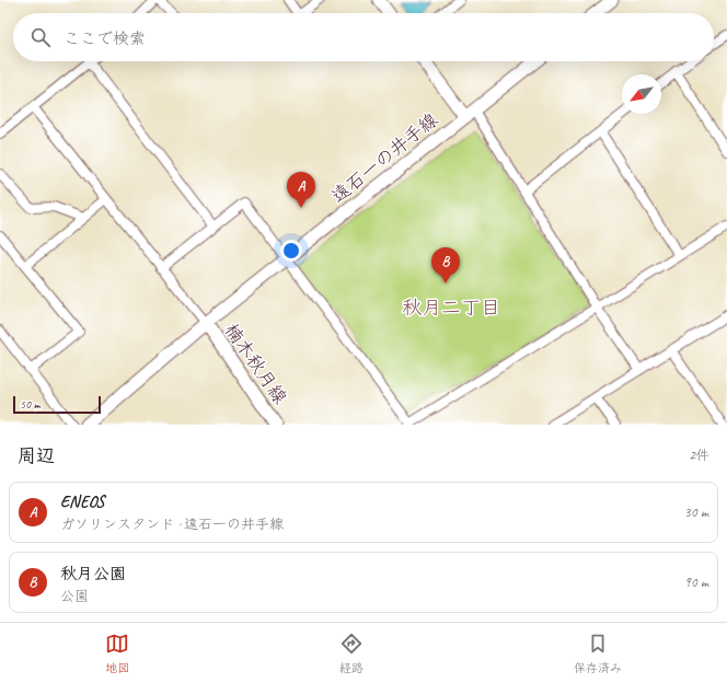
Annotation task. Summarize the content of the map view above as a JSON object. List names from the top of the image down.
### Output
{
  "streets": {
    "street": ["遠石一の井手線", "楠木秋月線"]
  },
  "crossings": [
    ["遠石一の井手線", "楠木秋月線"]
  ],
  "districts": ["秋月二丁目"],
  "scale_bar": "50 m",
  "north": "bottom left",
  "page": {
    "search": "ここで検索",
    "pins": ["A", "B"],
    "scale": "50 m",
    "heading": ["周辺", "2件"],
    "list": [
      {
        "mark": "A",
        "name": "ENEOS",
        "note": "ガソリンスタンド · 遠石一の井手線",
        "value": "30 m"
      },
      {
        "mark": "B",
        "name": "秋月公園",
        "note": "公園",
        "value": "90 m"
      }
    ],
    "nav": ["地図", "経路", "保存済み"]
  }
}
